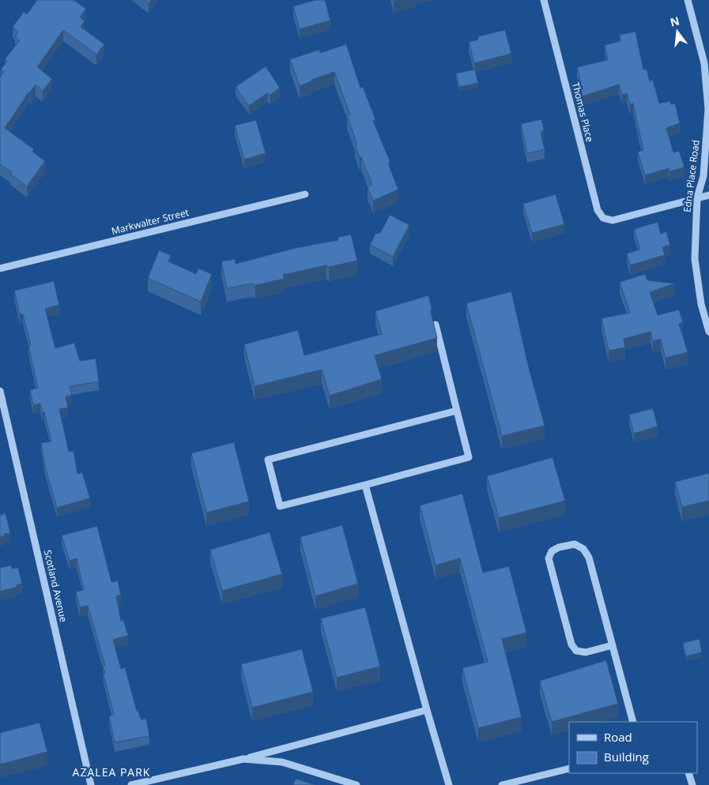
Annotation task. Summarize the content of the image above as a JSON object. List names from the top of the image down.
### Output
{
  "streets": {
    "street": [
      "Thomas Place",
      "Edna Place Road",
      "Markwalter Street",
      "Scotland Avenue"
    ]
  },
  "crossings": [
    ["Thomas Place", "Edna Place Road"]
  ],
  "districts": ["AZALEA PARK"],
  "legend": ["Road", "Building"],
  "north": "top"
}
